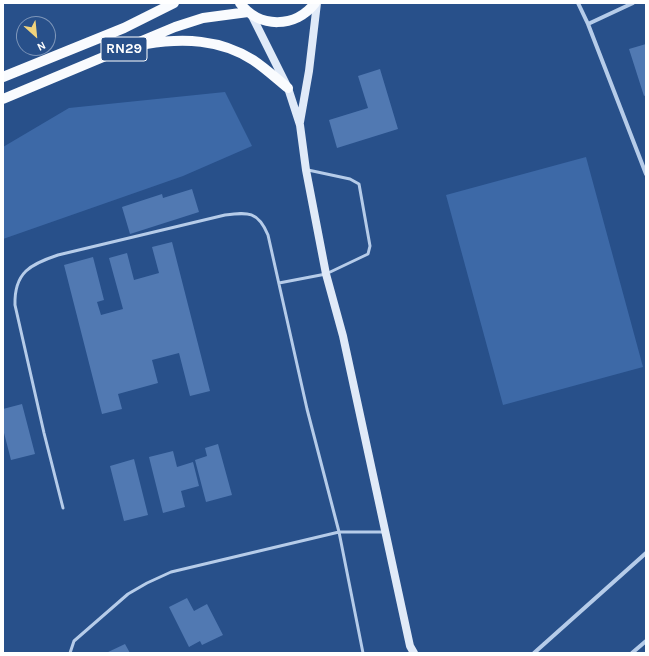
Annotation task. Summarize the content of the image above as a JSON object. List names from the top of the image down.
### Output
{
  "streets": {
    "main road": ["RN29"]
  },
  "north": "bottom right"
}
